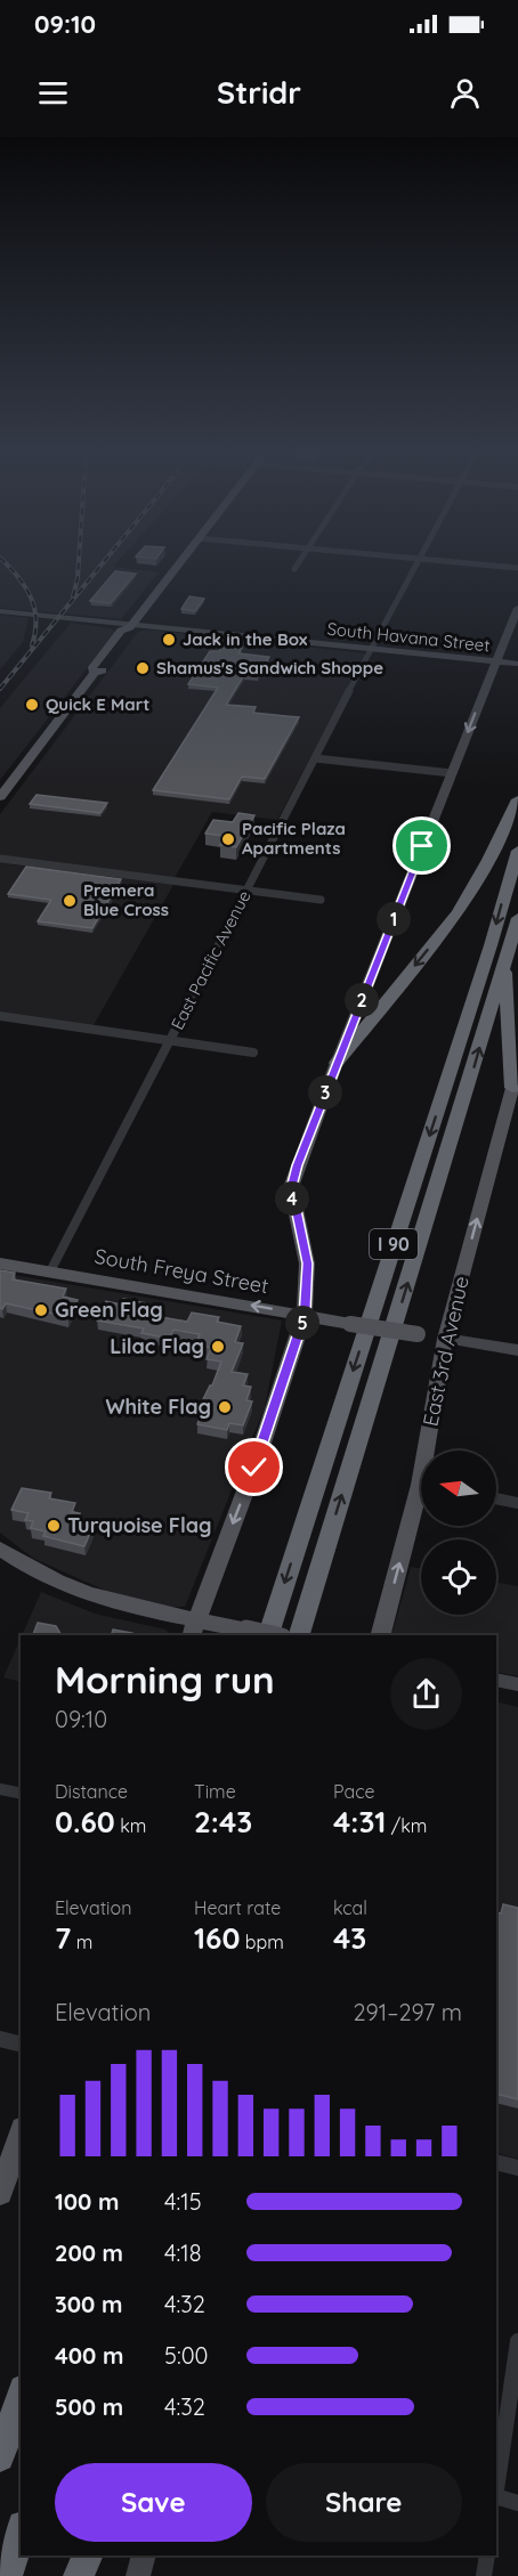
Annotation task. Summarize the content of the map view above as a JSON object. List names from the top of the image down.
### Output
{
  "streets": {
    "highway": ["I 90"],
    "main road": ["South Freya Street", "East 3rd Avenue"],
    "street": ["South Havana Street", "East Pacific Avenue"]
  },
  "crossings": [
    ["South Havana Street", "East Pacific Avenue"],
    ["East Pacific Avenue", "South Freya Street"],
    ["South Freya Street", "East 3rd Avenue"]
  ],
  "one_way": ["South Freya Street", "East 3rd Avenue"],
  "places": [
    "Jack in the Box",
    "Shamus's Sandwich Shoppe",
    "Quick E Mart",
    "Pacific Plaza Apartments",
    "Premera Blue Cross",
    "Green Flag",
    "Lilac Flag",
    "White Flag",
    "Turquoise Flag"
  ],
  "north": "left",
  "page": {
    "status": "09:10",
    "header": "Stridr",
    "pins": [
      "1",
      "2",
      "3",
      "4",
      "5"
    ],
    "heading": ["Morning run", "09:10"],
    "stats": [
      ["Distance", "0.60 km"],
      ["Time", "2:43"],
      ["Pace", "4:31 /km"],
      ["Elevation", "7 m"],
      ["Heart rate", "160 bpm"],
      ["kcal", "43"]
    ],
    "chart": ["Elevation", "291–297 m"],
    "list": [
      {
        "name": "100 m",
        "note": "4:15"
      },
      {
        "name": "200 m",
        "note": "4:18"
      },
      {
        "name": "300 m",
        "note": "4:32"
      },
      {
        "name": "400 m",
        "note": "5:00"
      },
      {
        "name": "500 m",
        "note": "4:32"
      }
    ],
    "buttons": ["Save", "Share"]
  }
}
